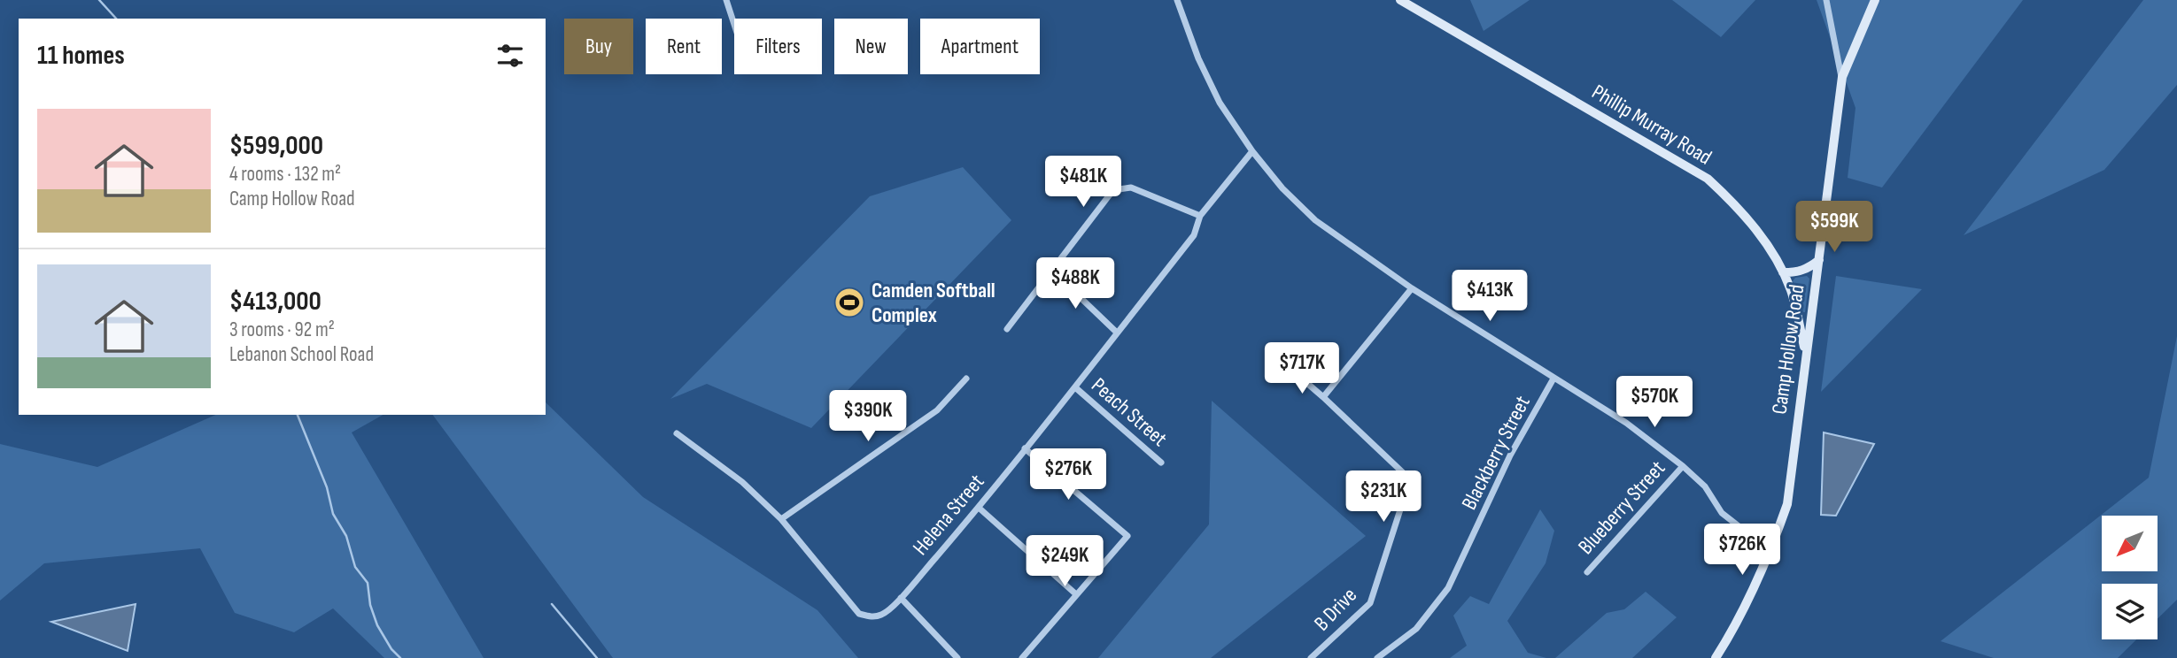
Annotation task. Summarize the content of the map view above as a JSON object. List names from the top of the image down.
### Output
{
  "streets": {
    "main road": ["Phillip Murray Road", "Camp Hollow Road"],
    "street": [
      "Peach Street",
      "Blackberry Street",
      "Blueberry Street",
      "Helena Street",
      "B Drive"
    ]
  },
  "crossings": [
    ["Phillip Murray Road", "Camp Hollow Road"],
    ["Peach Street", "Helena Street"]
  ],
  "places": {
    "sports": ["Camden Softball Complex"]
  },
  "north": "bottom left",
  "page": {
    "chip": [
      "Buy",
      "Rent",
      "Filters",
      "New",
      "Apartment"
    ],
    "heading": "11 homes",
    "list": [
      {
        "name": "$599,000",
        "note": "4 rooms · 132 m² · Camp Hollow Road"
      },
      {
        "name": "$413,000",
        "note": "3 rooms · 92 m² · Lebanon School Road"
      }
    ],
    "price": [
      "$481K",
      "$599K",
      "$488K",
      "$413K",
      "$717K",
      "$570K",
      "$390K",
      "$276K",
      "$231K",
      "$726K",
      "$249K"
    ]
  }
}
